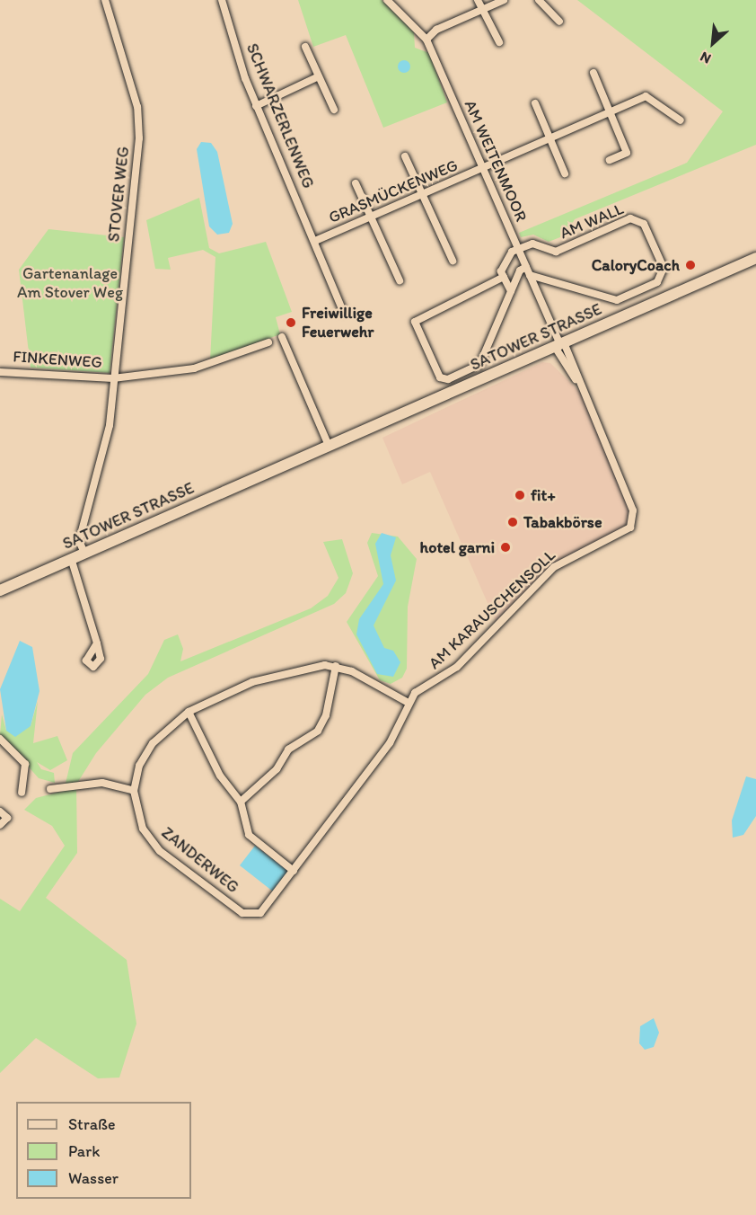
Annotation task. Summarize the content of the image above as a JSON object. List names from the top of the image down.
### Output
{
  "streets": {
    "main road": ["SATOWER STRASSE"],
    "street": [
      "SCHWARZERLENWEG",
      "AM WEITENMOOR",
      "GRASMÜCKENWEG",
      "STOVER WEG",
      "AM WALL",
      "FINKENWEG",
      "AM KARAUSCHENSOLL",
      "ZANDERWEG"
    ]
  },
  "crossings": [
    ["SCHWARZERLENWEG", "GRASMÜCKENWEG"],
    ["AM WEITENMOOR", "GRASMÜCKENWEG"],
    ["AM WEITENMOOR", "AM WALL"],
    ["AM WEITENMOOR", "SATOWER STRASSE"],
    ["AM WEITENMOOR", "AM KARAUSCHENSOLL"],
    ["STOVER WEG", "SATOWER STRASSE"],
    ["STOVER WEG", "FINKENWEG"],
    ["SATOWER STRASSE", "AM KARAUSCHENSOLL"],
    ["AM KARAUSCHENSOLL", "ZANDERWEG"]
  ],
  "parks": ["Gartenanlage Am Stover Weg"],
  "places": [
    "CaloryCoach",
    "Freiwillige Feuerwehr",
    "fit+",
    "Tabakbörse",
    "hotel garni"
  ],
  "legend": ["Straße", "Park", "Wasser"],
  "north": "bottom left"
}
